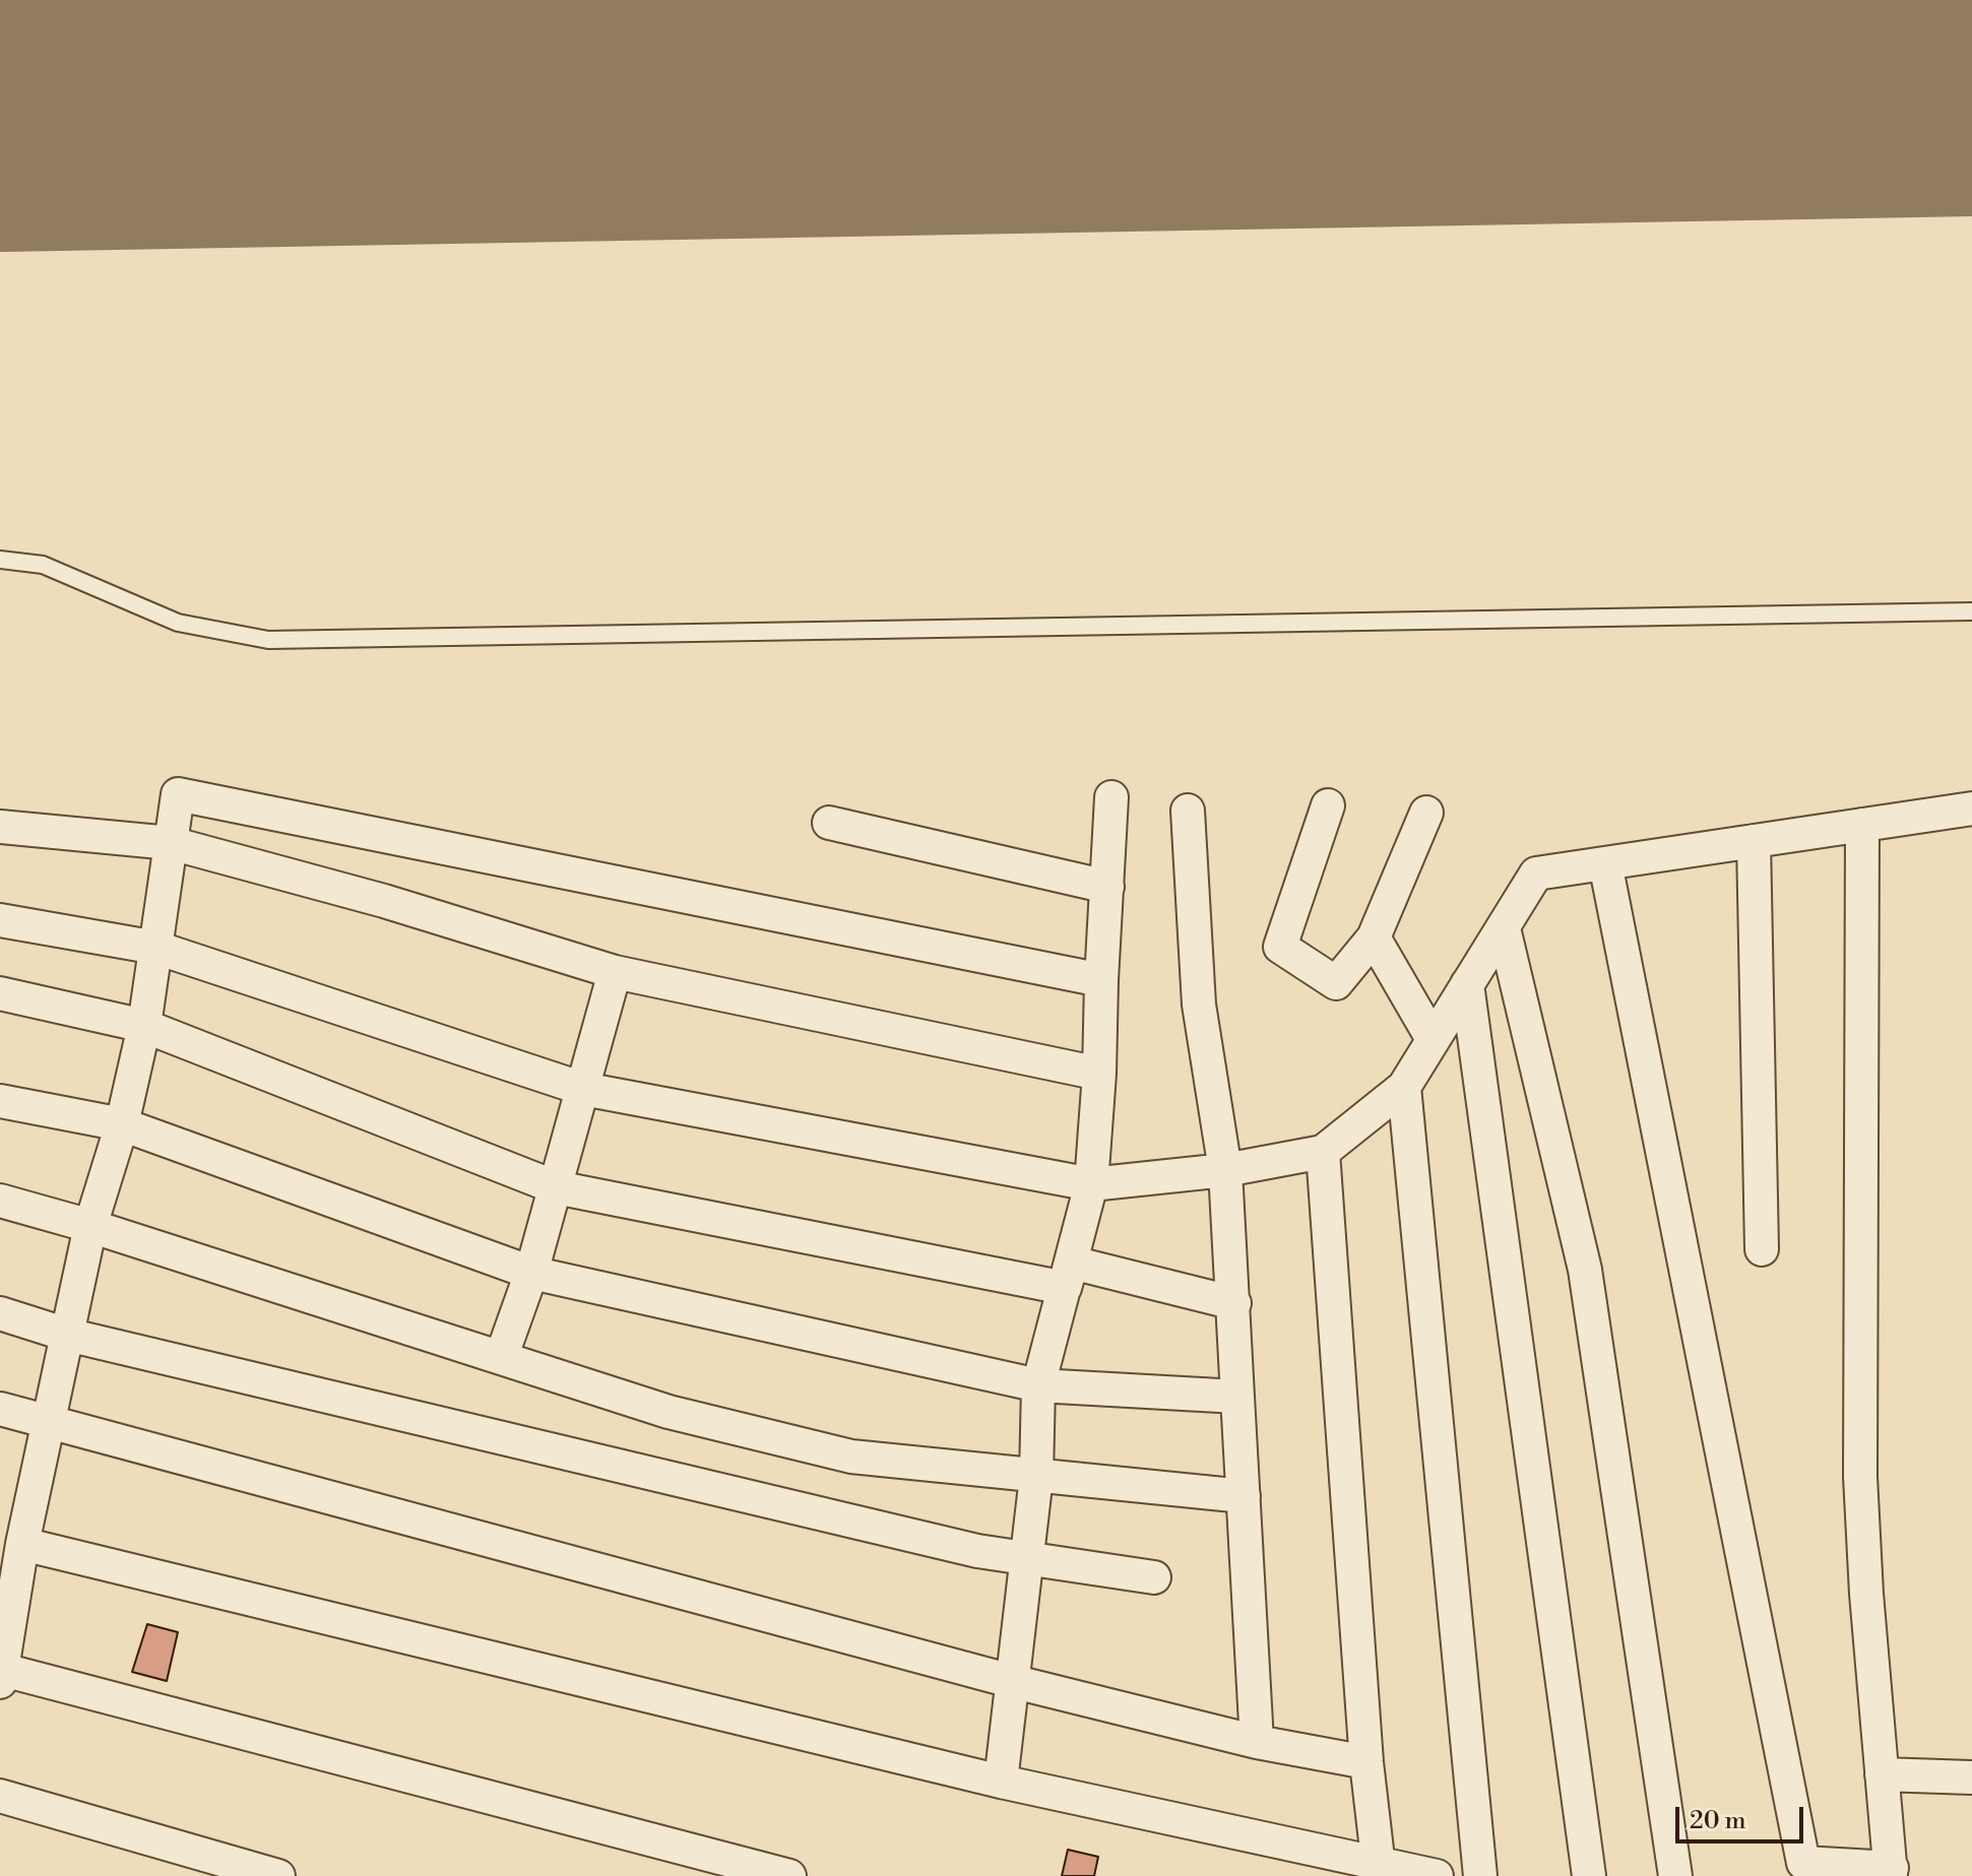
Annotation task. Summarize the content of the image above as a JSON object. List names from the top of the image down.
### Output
{
  "scale_bar": "20 m"
}
